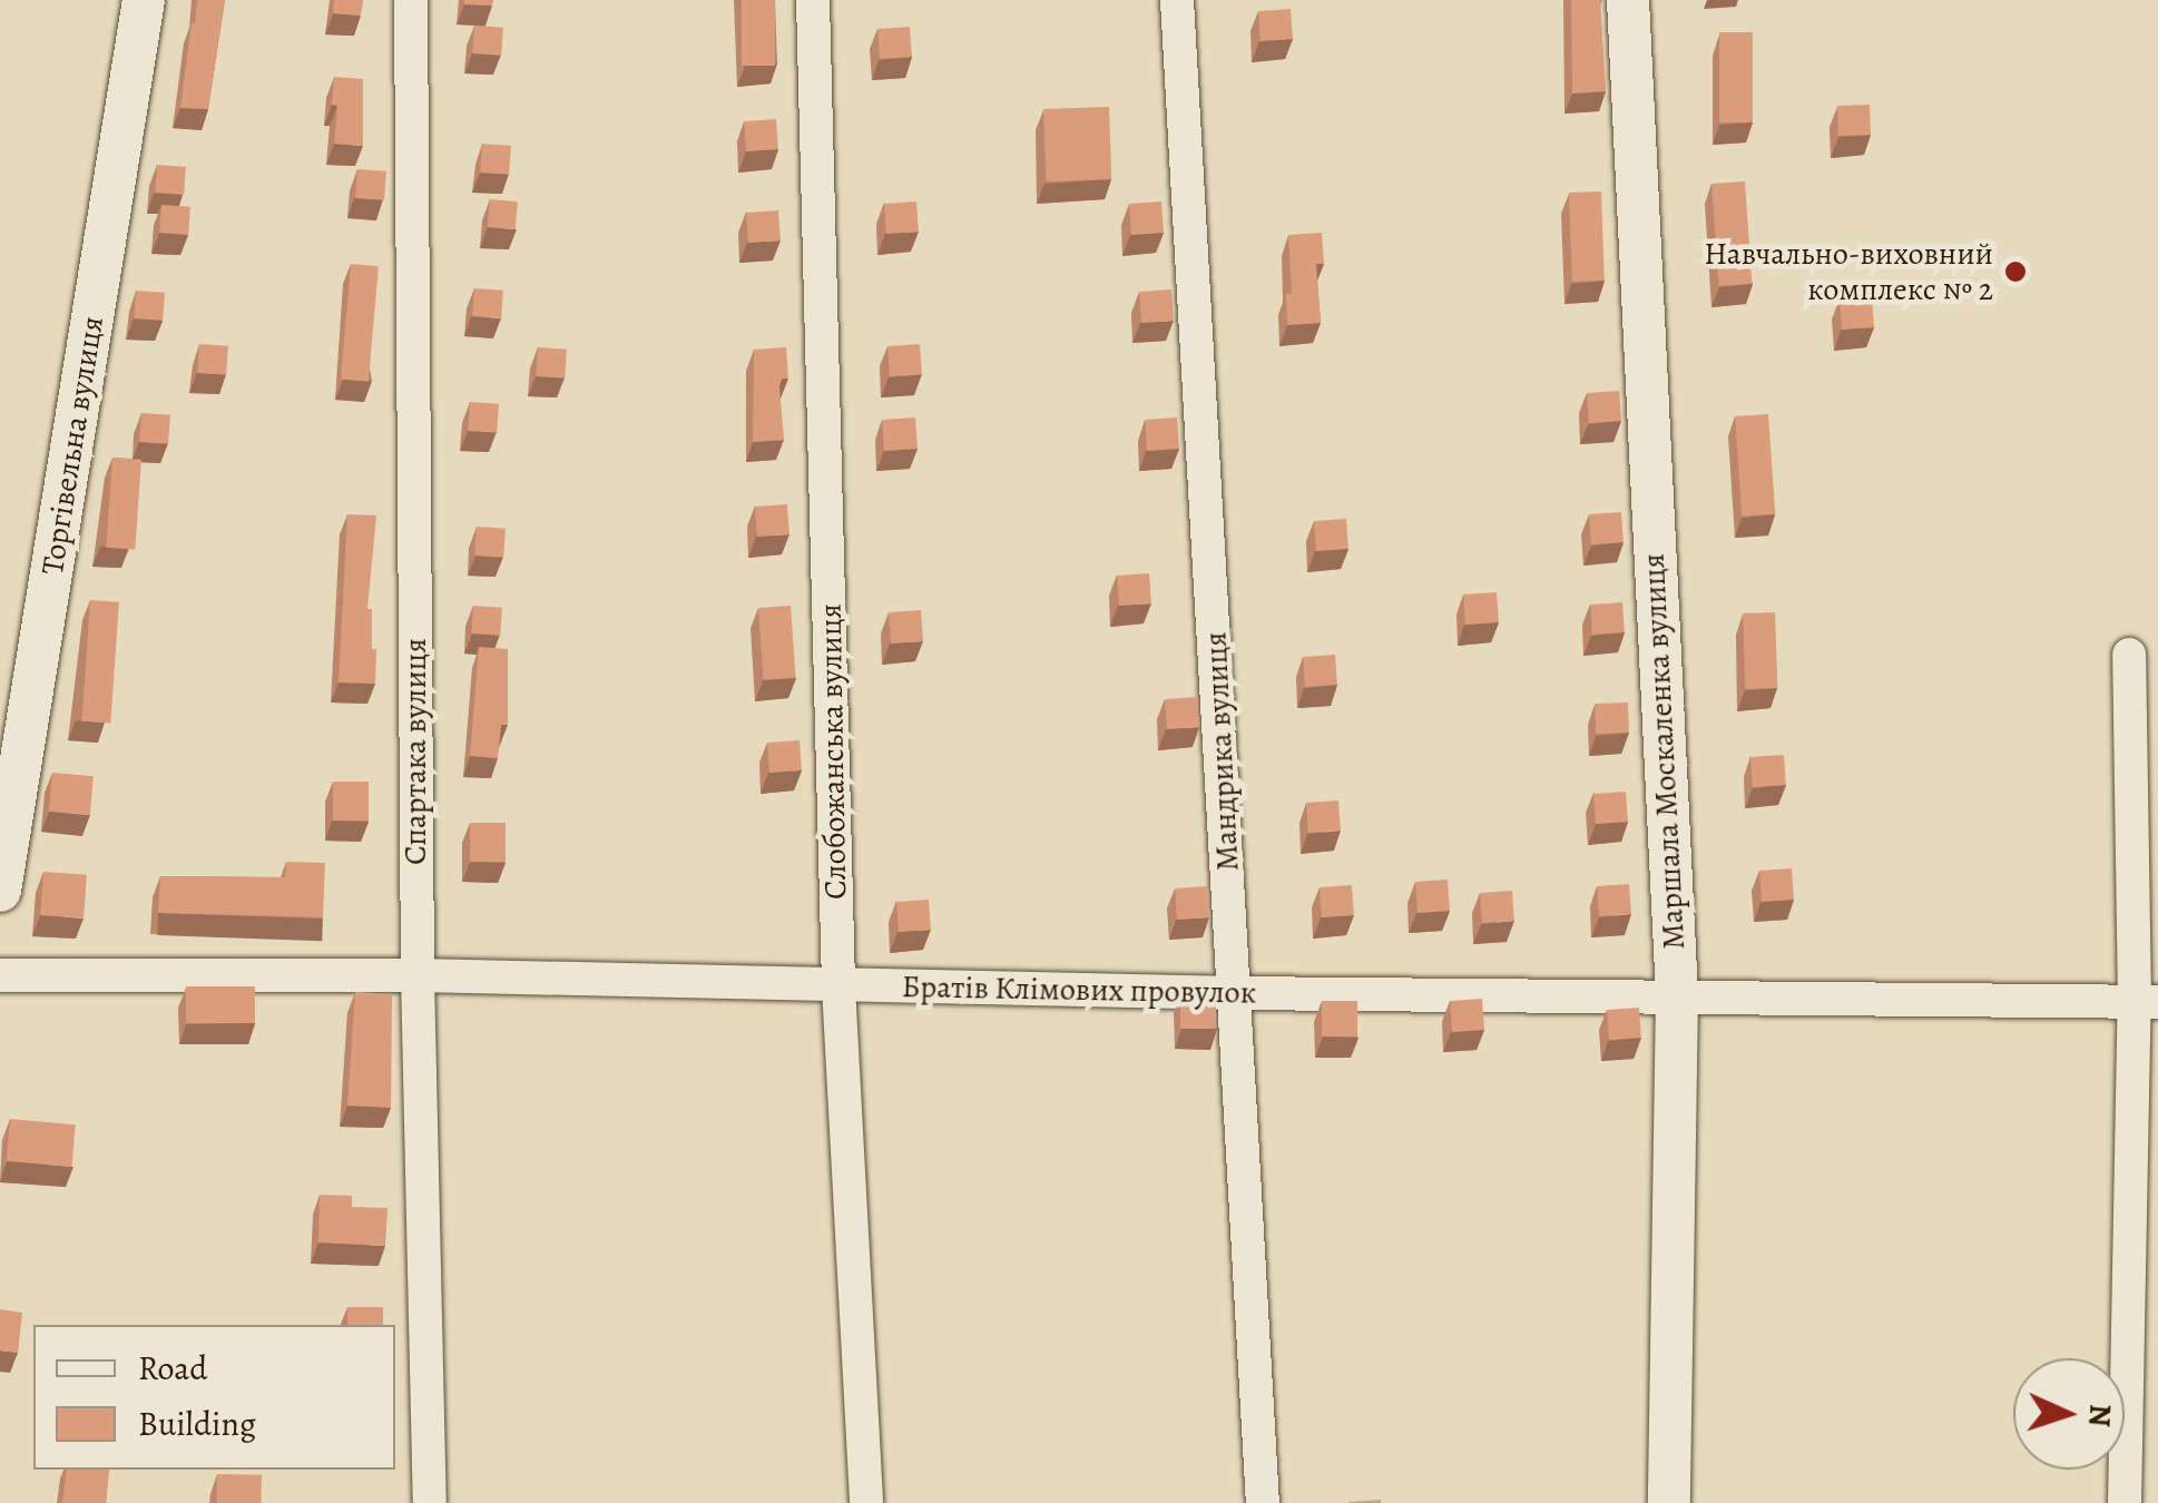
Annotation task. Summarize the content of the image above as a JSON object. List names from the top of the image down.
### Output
{
  "streets": {
    "street": [
      "Торгівельна вулиця",
      "Спартака вулиця",
      "Слобожанська вулиця",
      "Мандрика вулиця",
      "Маршала Москаленка вулиця",
      "Братів Клімових провулок"
    ]
  },
  "crossings": [
    ["Спартака вулиця", "Братів Клімових провулок"],
    ["Слобожанська вулиця", "Братів Клімових провулок"],
    ["Мандрика вулиця", "Братів Клімових провулок"],
    ["Маршала Москаленка вулиця", "Братів Клімових провулок"]
  ],
  "places": ["Навчально-виховний комплекс № 2"],
  "legend": ["Road", "Building"],
  "north": "right"
}
